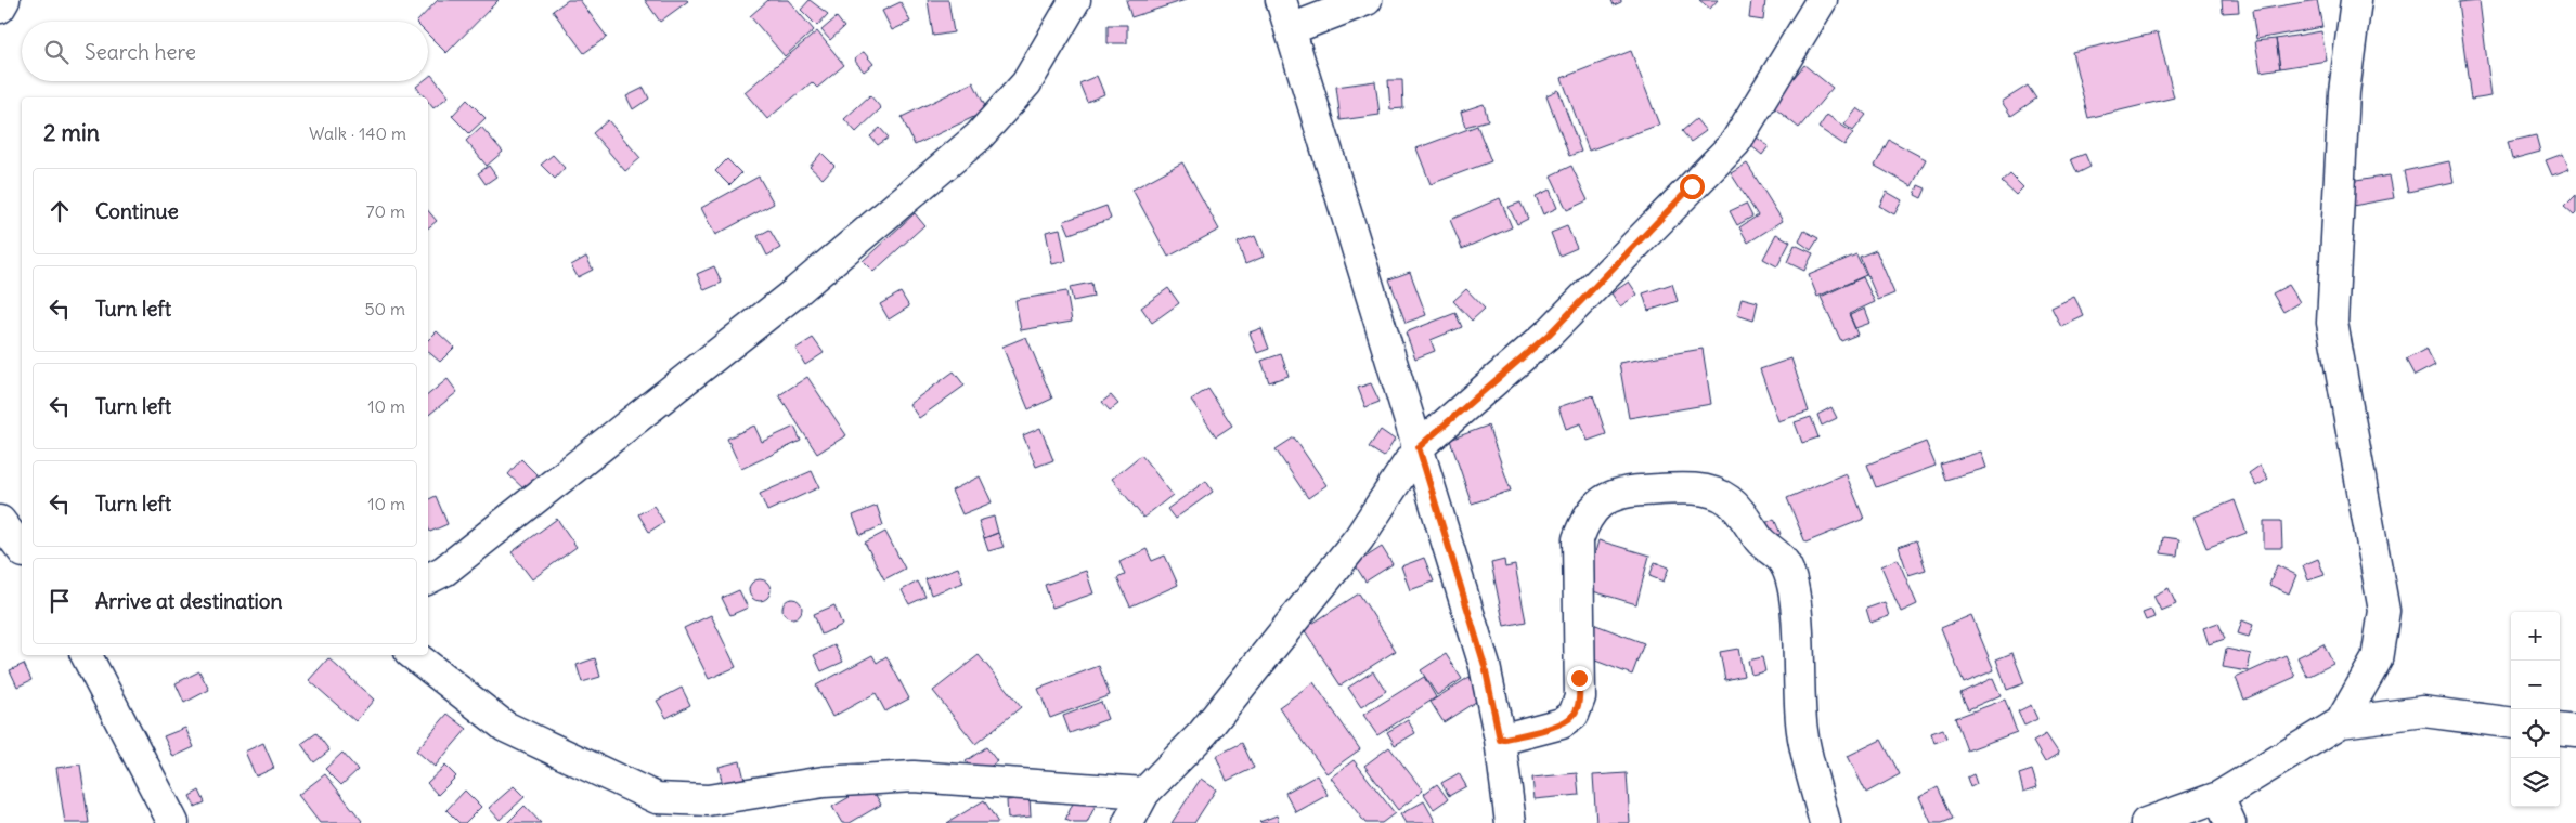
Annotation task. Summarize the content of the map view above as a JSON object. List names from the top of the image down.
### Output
{
  "page": {
    "search": "Search here",
    "heading": ["2 min", "Walk · 140 m"],
    "list": [
      ["Continue", "70 m"],
      ["Turn left", "50 m"],
      ["Turn left", "10 m"],
      ["Turn left", "10 m"],
      "Arrive at destination"
    ],
    "map_buttons": ["+", "−"]
  }
}
